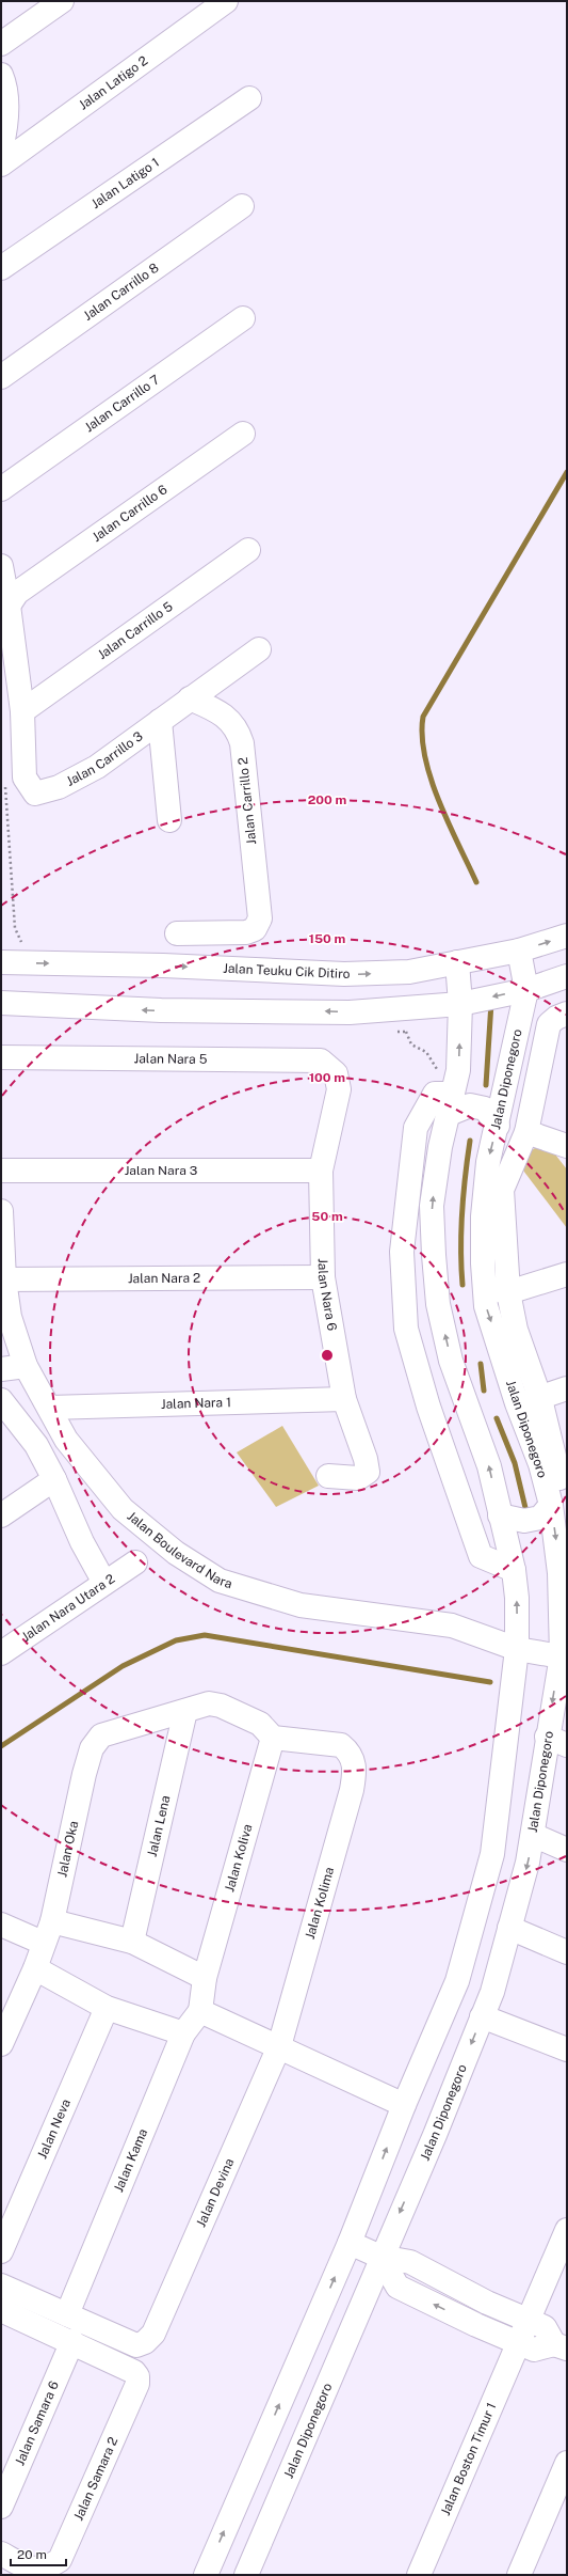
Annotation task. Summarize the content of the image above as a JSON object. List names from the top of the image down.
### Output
{
  "streets": {
    "street": [
      "Jalan Latigo 2",
      "Jalan Latigo 1",
      "Jalan Carrillo 8",
      "Jalan Carrillo 7",
      "Jalan Carrillo 6",
      "Jalan Carrillo 5",
      "Jalan Carrillo 3",
      "Jalan Carrillo 2",
      "Jalan Teuku Cik Ditiro",
      "Jalan Nara 5",
      "Jalan Diponegoro",
      "Jalan Nara 3",
      "Jalan Nara 2",
      "Jalan Nara 6",
      "Jalan Nara 1",
      "Jalan Boulevard Nara",
      "Jalan Nara Utara 2",
      "Jalan Lena",
      "Jalan Oka",
      "Jalan Koliva",
      "Jalan Kolima",
      "Jalan Neva",
      "Jalan Kama",
      "Jalan Devina",
      "Jalan Samara 6",
      "Jalan Boston Timur 1",
      "Jalan Samara 2"
    ]
  },
  "crossings": [
    ["Jalan Carrillo 5", "Jalan Carrillo 3"],
    ["Jalan Carrillo 3", "Jalan Carrillo 2"],
    ["Jalan Teuku Cik Ditiro", "Jalan Diponegoro"],
    ["Jalan Nara 5", "Jalan Nara 6"],
    ["Jalan Diponegoro", "Jalan Boulevard Nara"],
    ["Jalan Nara 3", "Jalan Nara 6"],
    ["Jalan Nara 2", "Jalan Nara 6"],
    ["Jalan Nara 2", "Jalan Boulevard Nara"],
    ["Jalan Nara 6", "Jalan Nara 1"],
    ["Jalan Nara 1", "Jalan Boulevard Nara"],
    ["Jalan Lena", "Jalan Oka"],
    ["Jalan Koliva", "Jalan Kolima"],
    ["Jalan Koliva", "Jalan Kama"],
    ["Jalan Kolima", "Jalan Devina"],
    ["Jalan Kama", "Jalan Devina"],
    ["Jalan Samara 6", "Jalan Samara 2"]
  ],
  "scale_bar": "20 m",
  "rings": [
    "200 m",
    "150 m",
    "100 m",
    "50 m"
  ]
}
